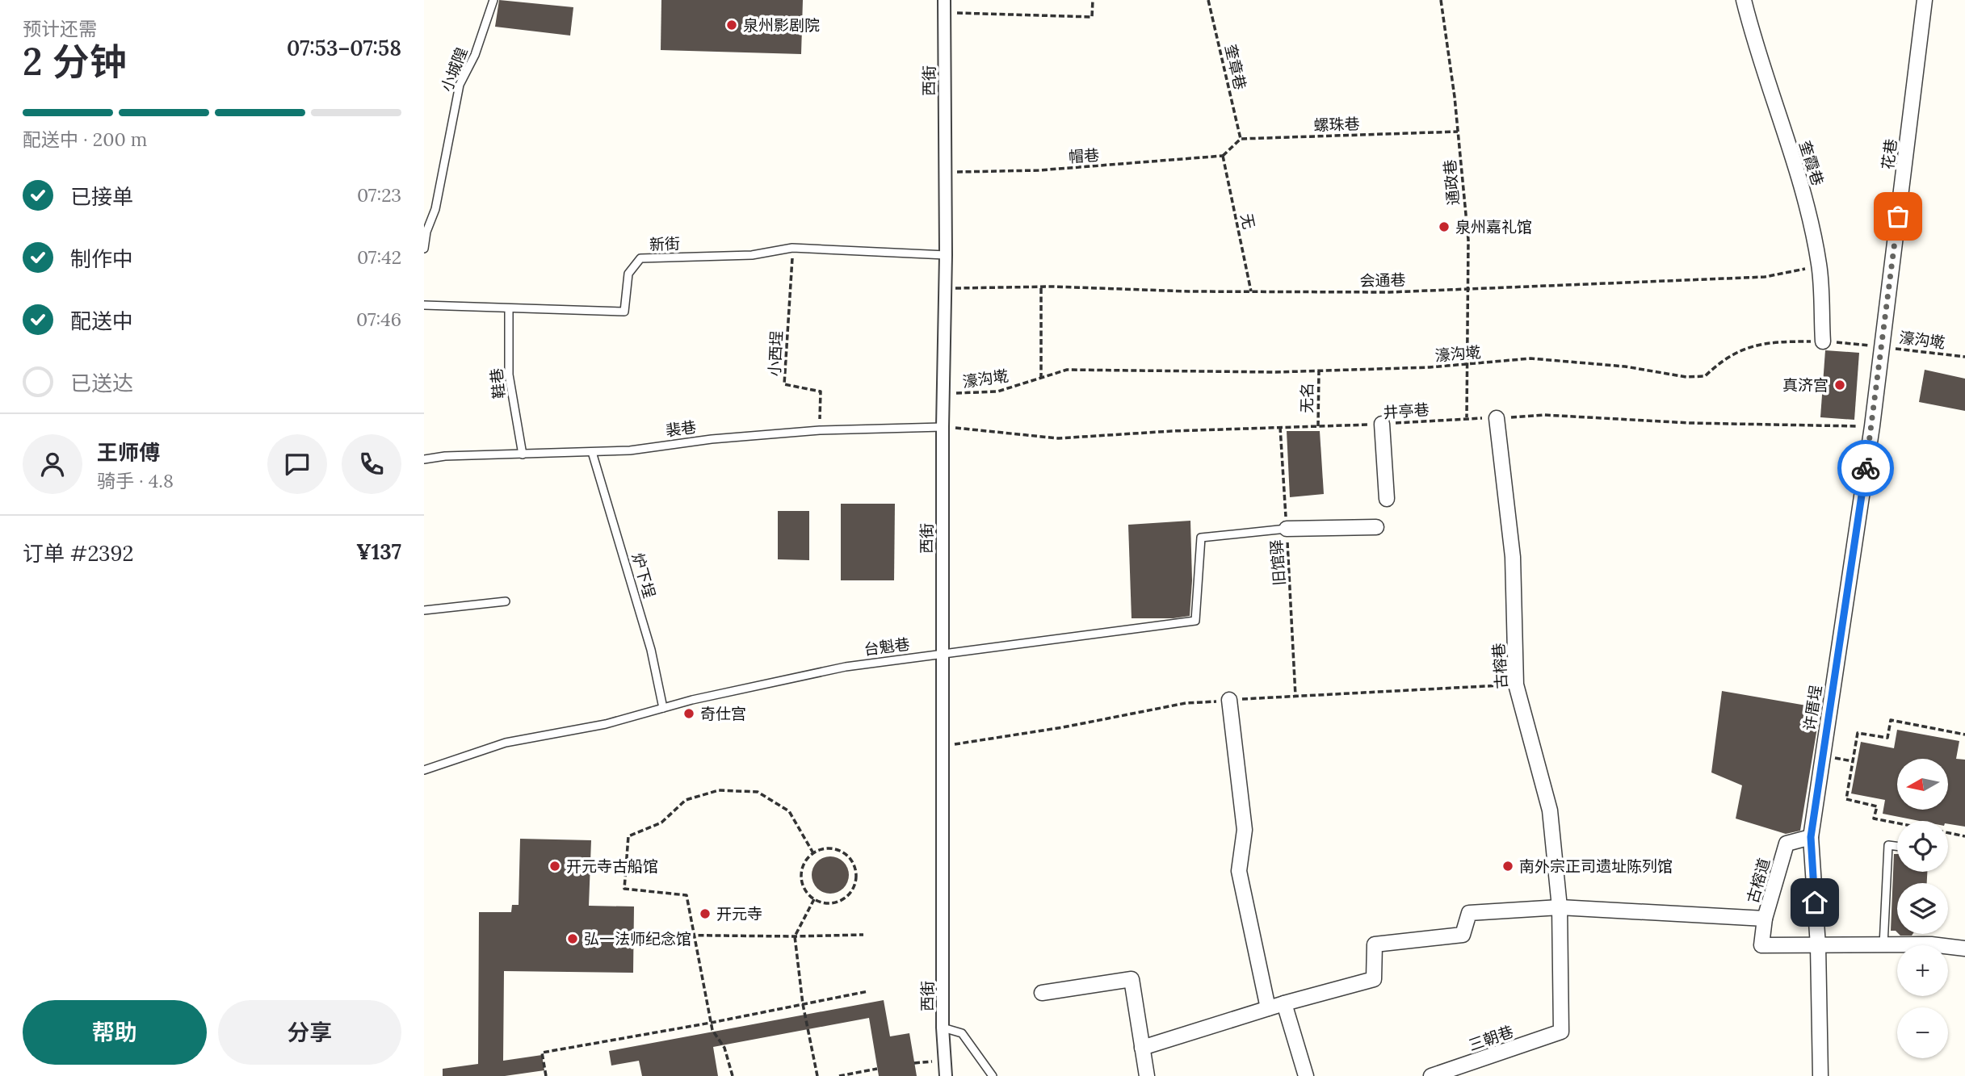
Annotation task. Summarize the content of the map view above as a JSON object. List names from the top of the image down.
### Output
{
  "streets": {
    "street": [
      "西街",
      "花巷",
      "奎霞巷",
      "古榕巷",
      "许厝埕",
      "古榕道",
      "三朝巷"
    ],
    "lane": [
      "小城隍",
      "新街",
      "鞋巷",
      "裴巷",
      "炉下埕",
      "台魁巷"
    ],
    "path": [
      "奎章巷",
      "螺珠巷",
      "帽巷",
      "通政巷",
      "无",
      "会通巷",
      "濠沟墘",
      "小西埕",
      "无名",
      "井亭巷",
      "旧馆驿"
    ]
  },
  "crossings": [
    ["奎章巷", "螺珠巷"],
    ["西街", "帽巷"],
    ["西街", "新街"],
    ["西街", "会通巷"],
    ["西街", "濠沟墘"],
    ["西街", "井亭巷"],
    ["西街", "裴巷"],
    ["西街", "台魁巷"],
    ["螺珠巷", "通政巷"],
    ["花巷", "濠沟墘"],
    ["花巷", "许厝埕"],
    ["帽巷", "无"],
    ["奎霞巷", "会通巷"],
    ["奎霞巷", "濠沟墘"],
    ["通政巷", "会通巷"],
    ["通政巷", "濠沟墘"],
    ["通政巷", "井亭巷"],
    ["无", "会通巷"],
    ["新街", "小西埕"],
    ["新街", "鞋巷"],
    ["濠沟墘", "无名"],
    ["濠沟墘", "许厝埕"],
    ["小西埕", "裴巷"],
    ["鞋巷", "裴巷"],
    ["无名", "井亭巷"],
    ["井亭巷", "裴巷"],
    ["井亭巷", "旧馆驿"],
    ["井亭巷", "古榕巷"],
    ["井亭巷", "许厝埕"],
    ["裴巷", "炉下埕"],
    ["旧馆驿", "台魁巷"],
    ["炉下埕", "台魁巷"],
    ["古榕巷", "三朝巷"],
    ["许厝埕", "古榕道"]
  ],
  "places": [
    "泉州影剧院",
    "泉州嘉礼馆",
    "真济宫",
    "奇仕宫",
    "开元寺古船馆",
    "南外宗正司遗址陈列馆",
    "开元寺",
    "弘一法师纪念馆"
  ],
  "north": "left",
  "page": {
    "heading": ["2 分钟", "预计还需", "07:53–07:58"],
    "panel": [
      "王师傅",
      "骑手 · 4.8",
      "订单 #2392",
      "¥137"
    ],
    "bar": "配送中 · 200 m",
    "list": [
      ["已接单", "07:23"],
      ["制作中", "07:42"],
      ["配送中", "07:46"],
      "已送达"
    ],
    "map_buttons": ["+", "−"],
    "buttons": ["帮助", "分享"]
  }
}
